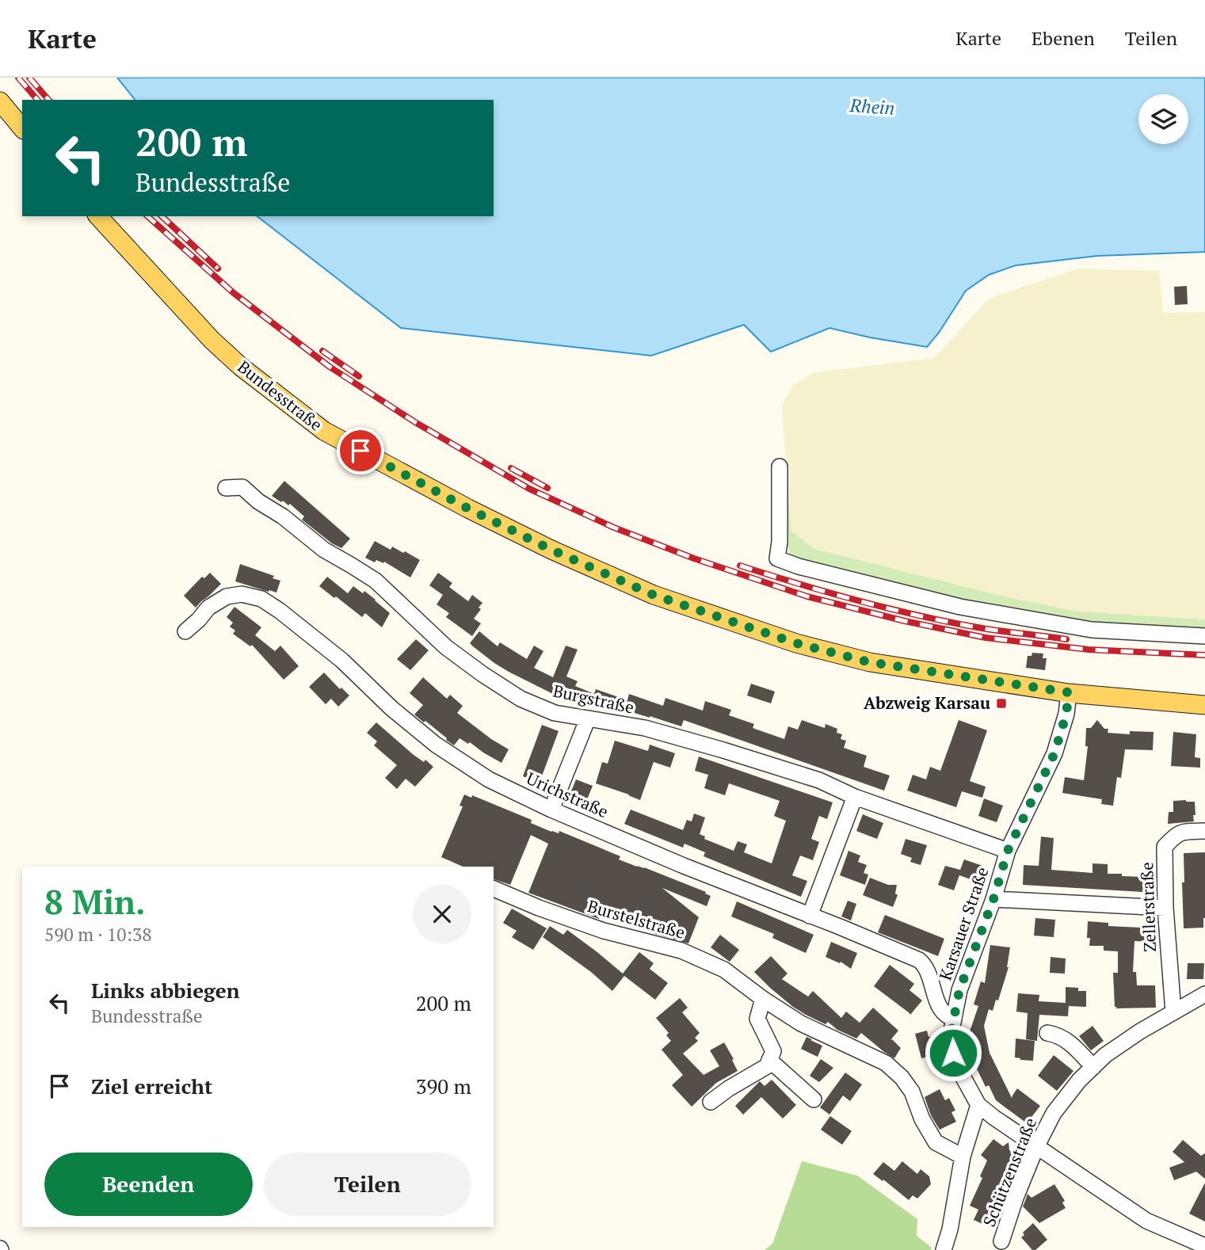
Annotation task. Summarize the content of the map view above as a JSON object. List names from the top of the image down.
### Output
{
  "streets": {
    "main road": ["Bundesstraße"],
    "street": [
      "Burgstraße",
      "Urichstraße",
      "Zellerstraße",
      "Burstelstraße",
      "Karsauer Straße",
      "Schützenstraße"
    ]
  },
  "crossings": [
    ["Bundesstraße", "Karsauer Straße"],
    ["Burgstraße", "Karsauer Straße"],
    ["Urichstraße", "Karsauer Straße"],
    ["Zellerstraße", "Schützenstraße"],
    ["Karsauer Straße", "Schützenstraße"]
  ],
  "water": ["Rhein"],
  "places": {
    "transit": ["Abzweig Karsau"]
  },
  "page": {
    "header": "Karte",
    "nav": ["Karte", "Ebenen", "Teilen"],
    "turn": ["200 m", "Bundesstraße"],
    "heading": ["8 Min.", "590 m · 10:38"],
    "list": [
      {
        "name": "Links abbiegen",
        "note": "Bundesstraße",
        "value": "200 m"
      },
      {
        "name": "Ziel erreicht",
        "value": "390 m"
      }
    ],
    "buttons": ["Beenden", "Teilen"]
  }
}
